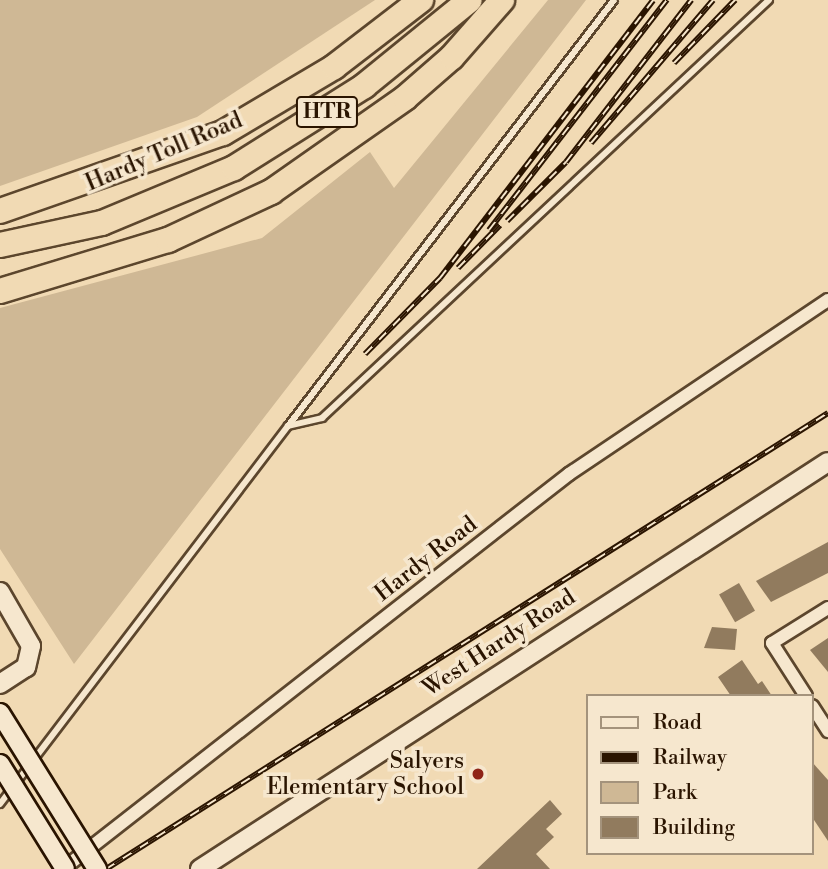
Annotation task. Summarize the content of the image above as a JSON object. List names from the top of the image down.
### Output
{
  "streets": {
    "highway": ["HTR", "Hardy Toll Road"],
    "main road": ["West Hardy Road"],
    "street": ["Hardy Road"]
  },
  "places": ["Salyers Elementary School"],
  "legend": [
    "Road",
    "Railway",
    "Park",
    "Building"
  ]
}
